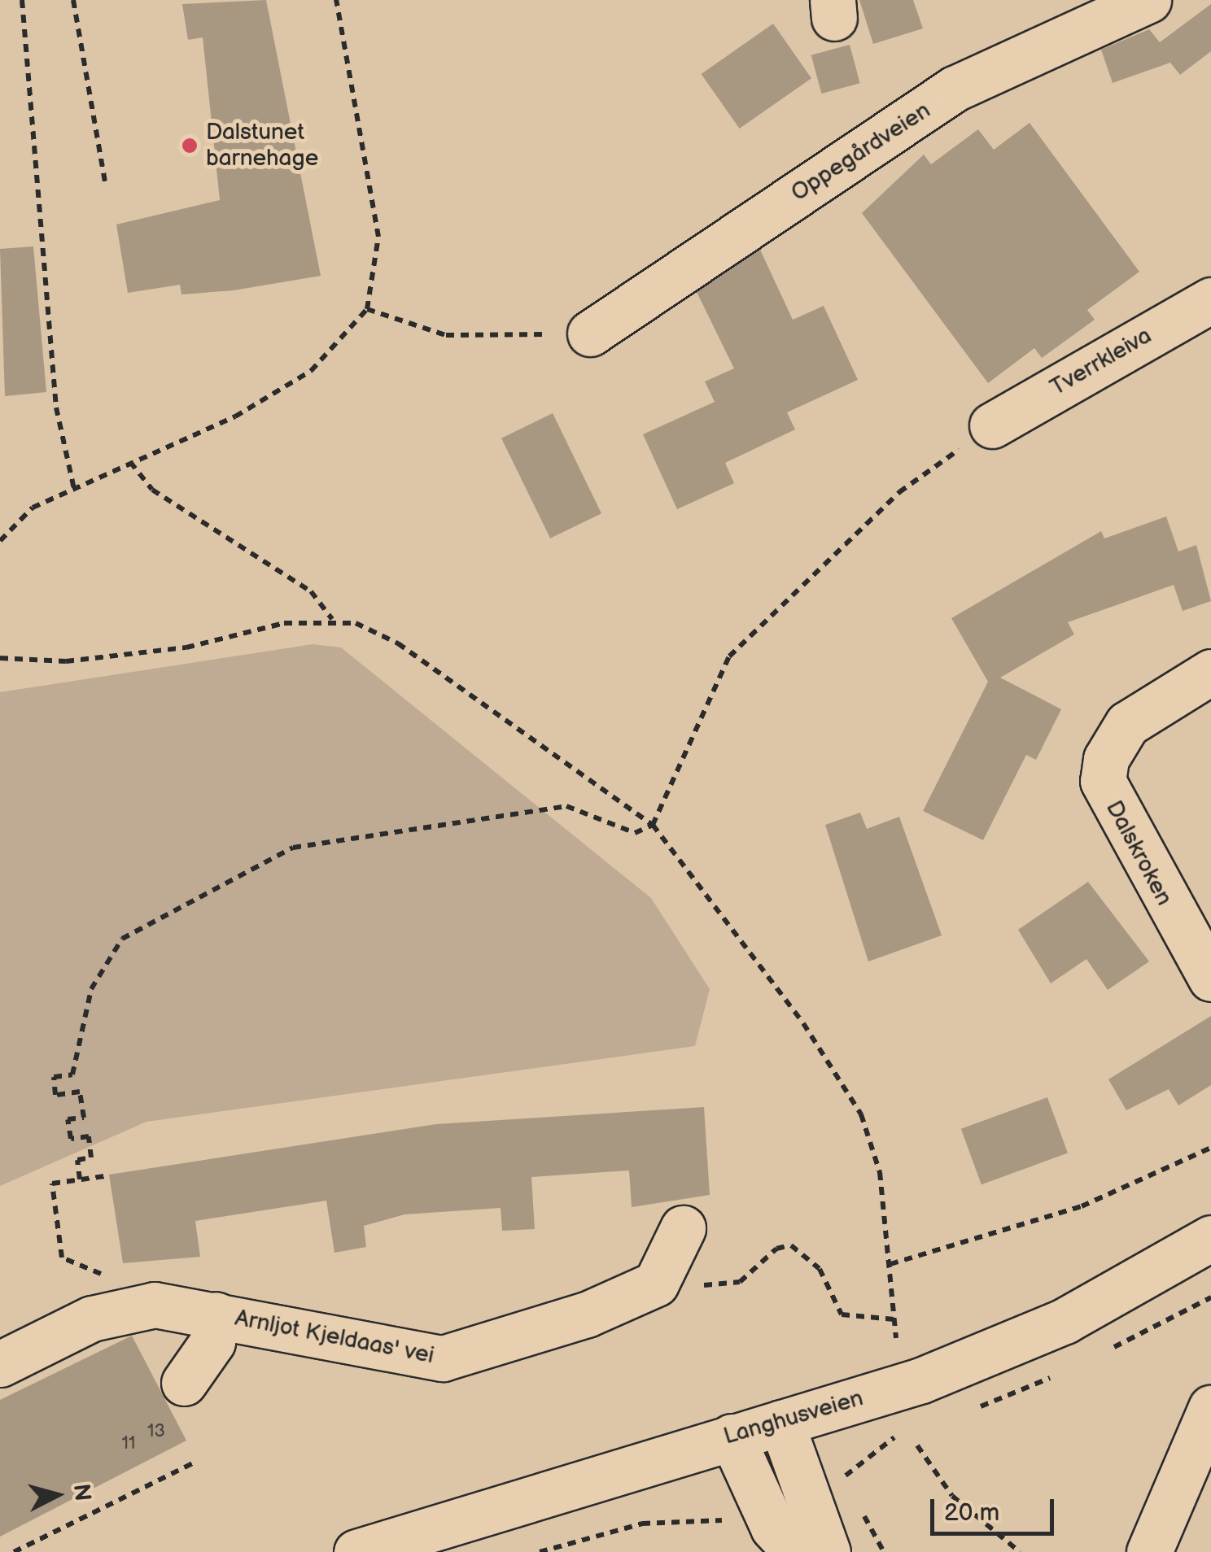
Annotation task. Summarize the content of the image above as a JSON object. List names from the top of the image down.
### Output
{
  "streets": {
    "street": [
      "Oppegårdveien",
      "Tverrkleiva",
      "Dalskroken",
      "Arnljot Kjeldaas' vei",
      "Langhusveien"
    ]
  },
  "places": ["Dalstunet barnehage"],
  "house_numbers": ["13", "11"],
  "scale_bar": "20 m",
  "north": "right"
}
